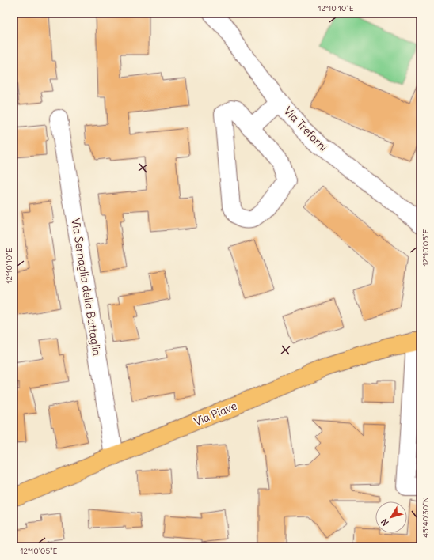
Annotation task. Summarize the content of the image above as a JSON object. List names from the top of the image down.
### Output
{
  "streets": {
    "main road": ["Via Piave"],
    "street": ["Via Treforni", "Via Sernaglia della Battaglia"]
  },
  "crossings": [
    ["Via Sernaglia della Battaglia", "Via Piave"]
  ],
  "north": "bottom left",
  "coordinates": ["12°10'10\"E", "12°10'05\"E", "45°40'30\"N"]
}
